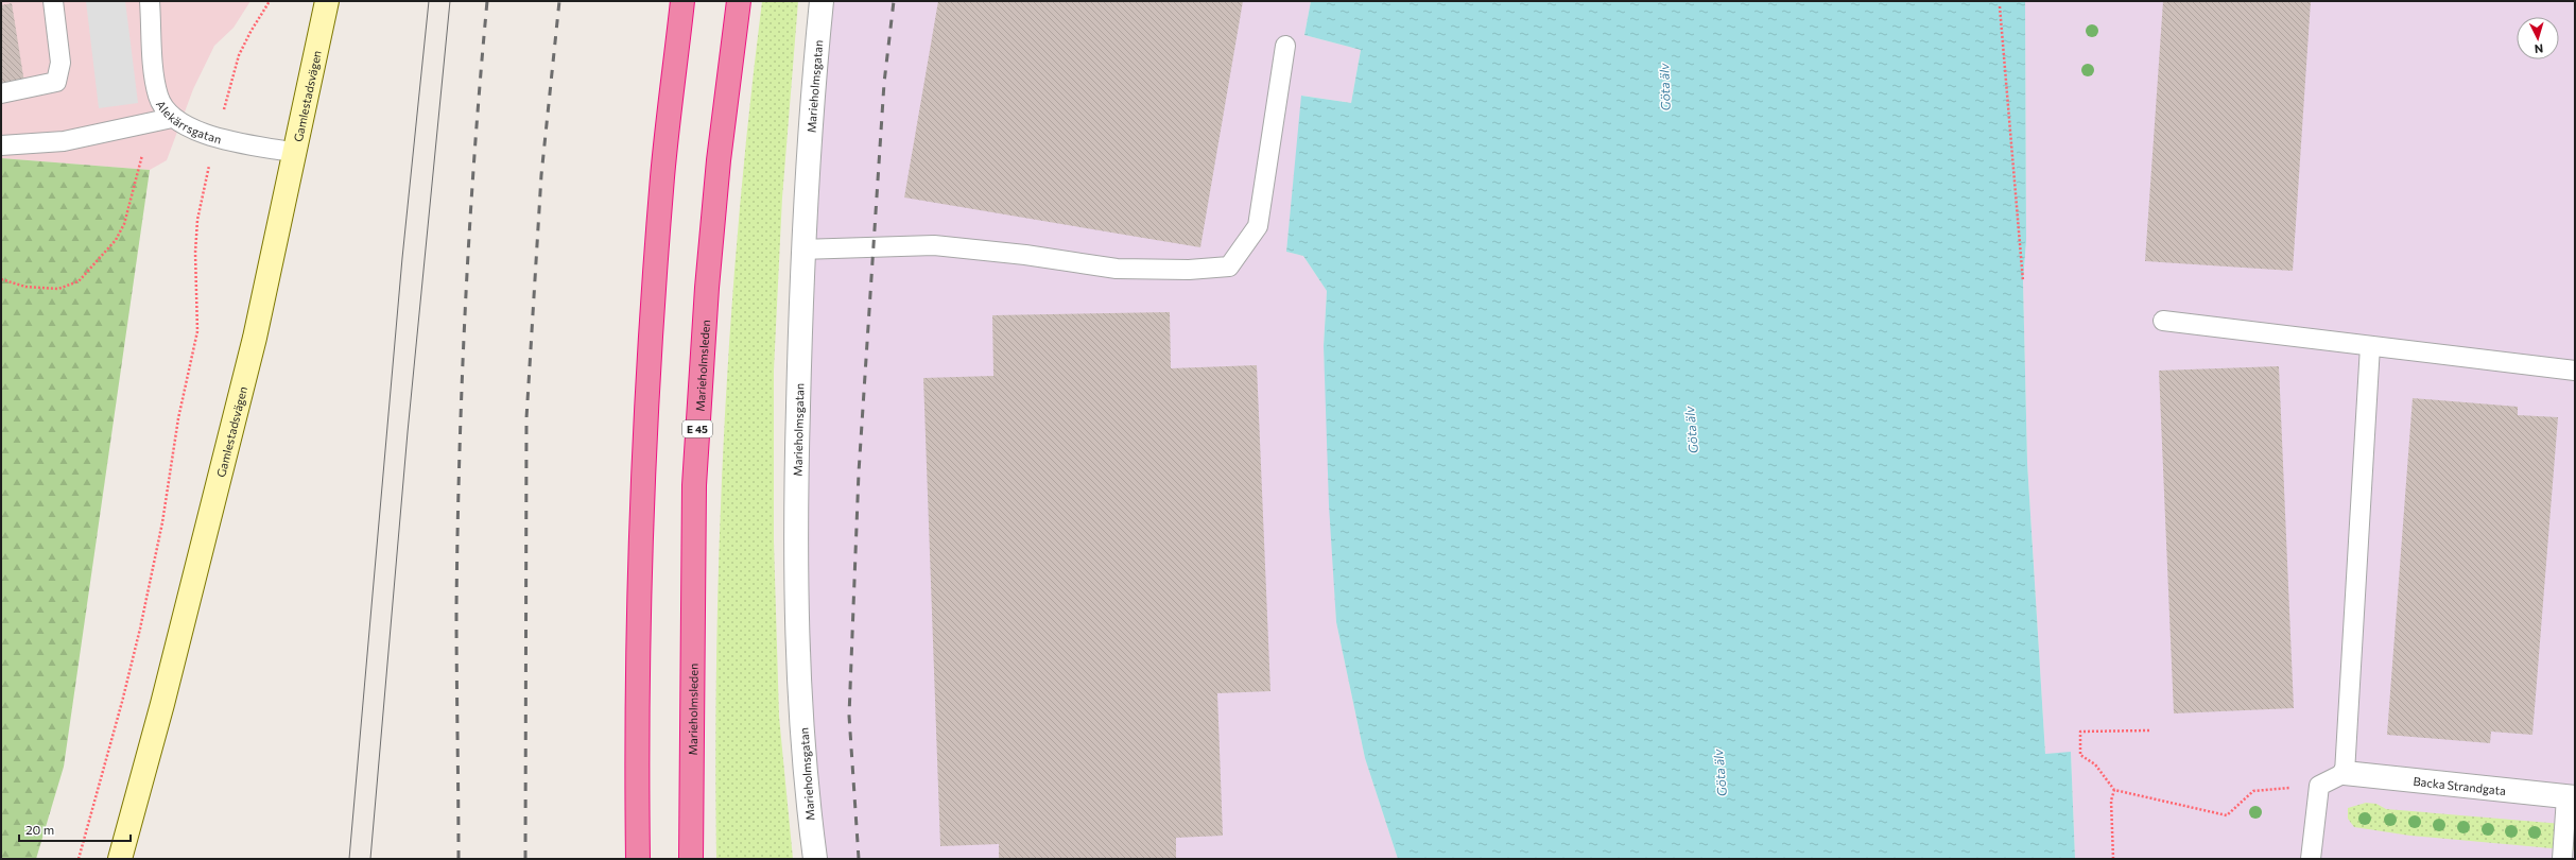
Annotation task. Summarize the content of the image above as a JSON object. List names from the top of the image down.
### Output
{
  "streets": {
    "highway": ["Marieholmsleden", "E 45"],
    "street": ["Marieholmsgatan", "Gamlestadsvägen", "Backa Strandgata"],
    "lane": ["Alekärrsgatan"]
  },
  "crossings": [
    ["Gamlestadsvägen", "Alekärrsgatan"]
  ],
  "water": ["Göta älv"],
  "scale_bar": "20 m",
  "north": "bottom"
}
